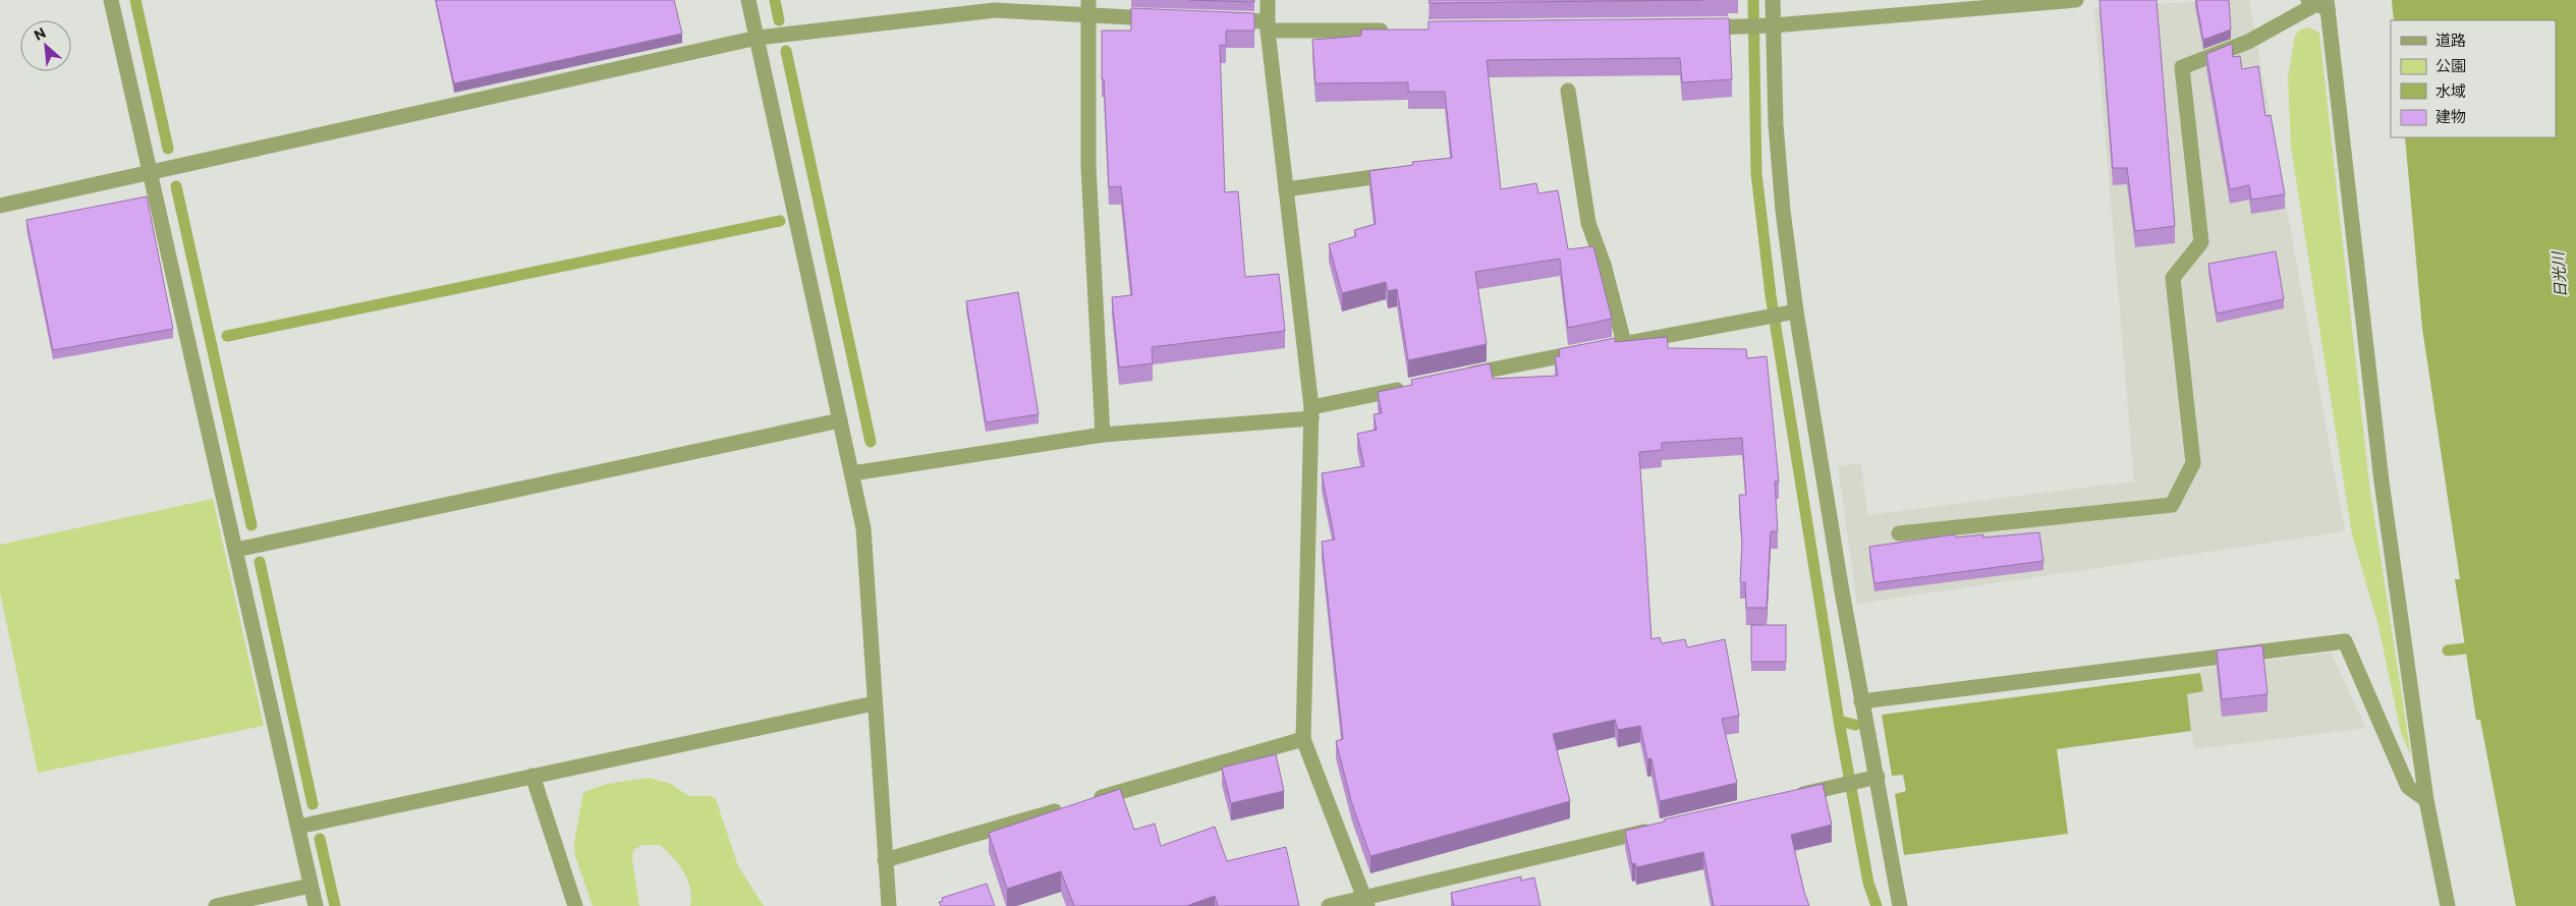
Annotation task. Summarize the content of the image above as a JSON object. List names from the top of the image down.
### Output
{
  "water": ["日光川"],
  "legend": [
    "道路",
    "公園",
    "水域",
    "建物"
  ],
  "north": "top left"
}
